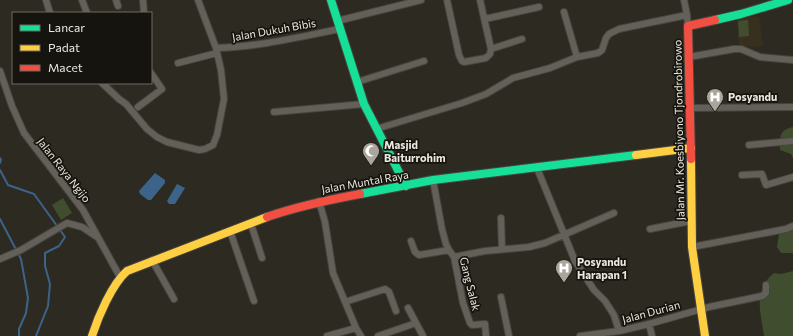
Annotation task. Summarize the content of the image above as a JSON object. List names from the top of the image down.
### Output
{
  "streets": {
    "main road": ["Jalan Mr. Koesbiyono Tjondrobirowo", "Jalan Muntal Raya"],
    "street": [
      "Jalan Dukuh Bibis",
      "Jalan Raya Ngijo",
      "Gang Salak",
      "Jalan Durian"
    ]
  },
  "crossings": [
    ["Jalan Mr. Koesbiyono Tjondrobirowo", "Jalan Muntal Raya"],
    ["Jalan Mr. Koesbiyono Tjondrobirowo", "Jalan Durian"],
    ["Jalan Raya Ngijo", "Jalan Muntal Raya"],
    ["Jalan Muntal Raya", "Gang Salak"],
    ["Jalan Muntal Raya", "Jalan Durian"]
  ],
  "places": {
    "hospital": ["Posyandu", "Posyandu Harapan 1"],
    "mosque": ["Masjid Baiturrohim"]
  },
  "legend": ["Lancar", "Padat", "Macet"]
}
